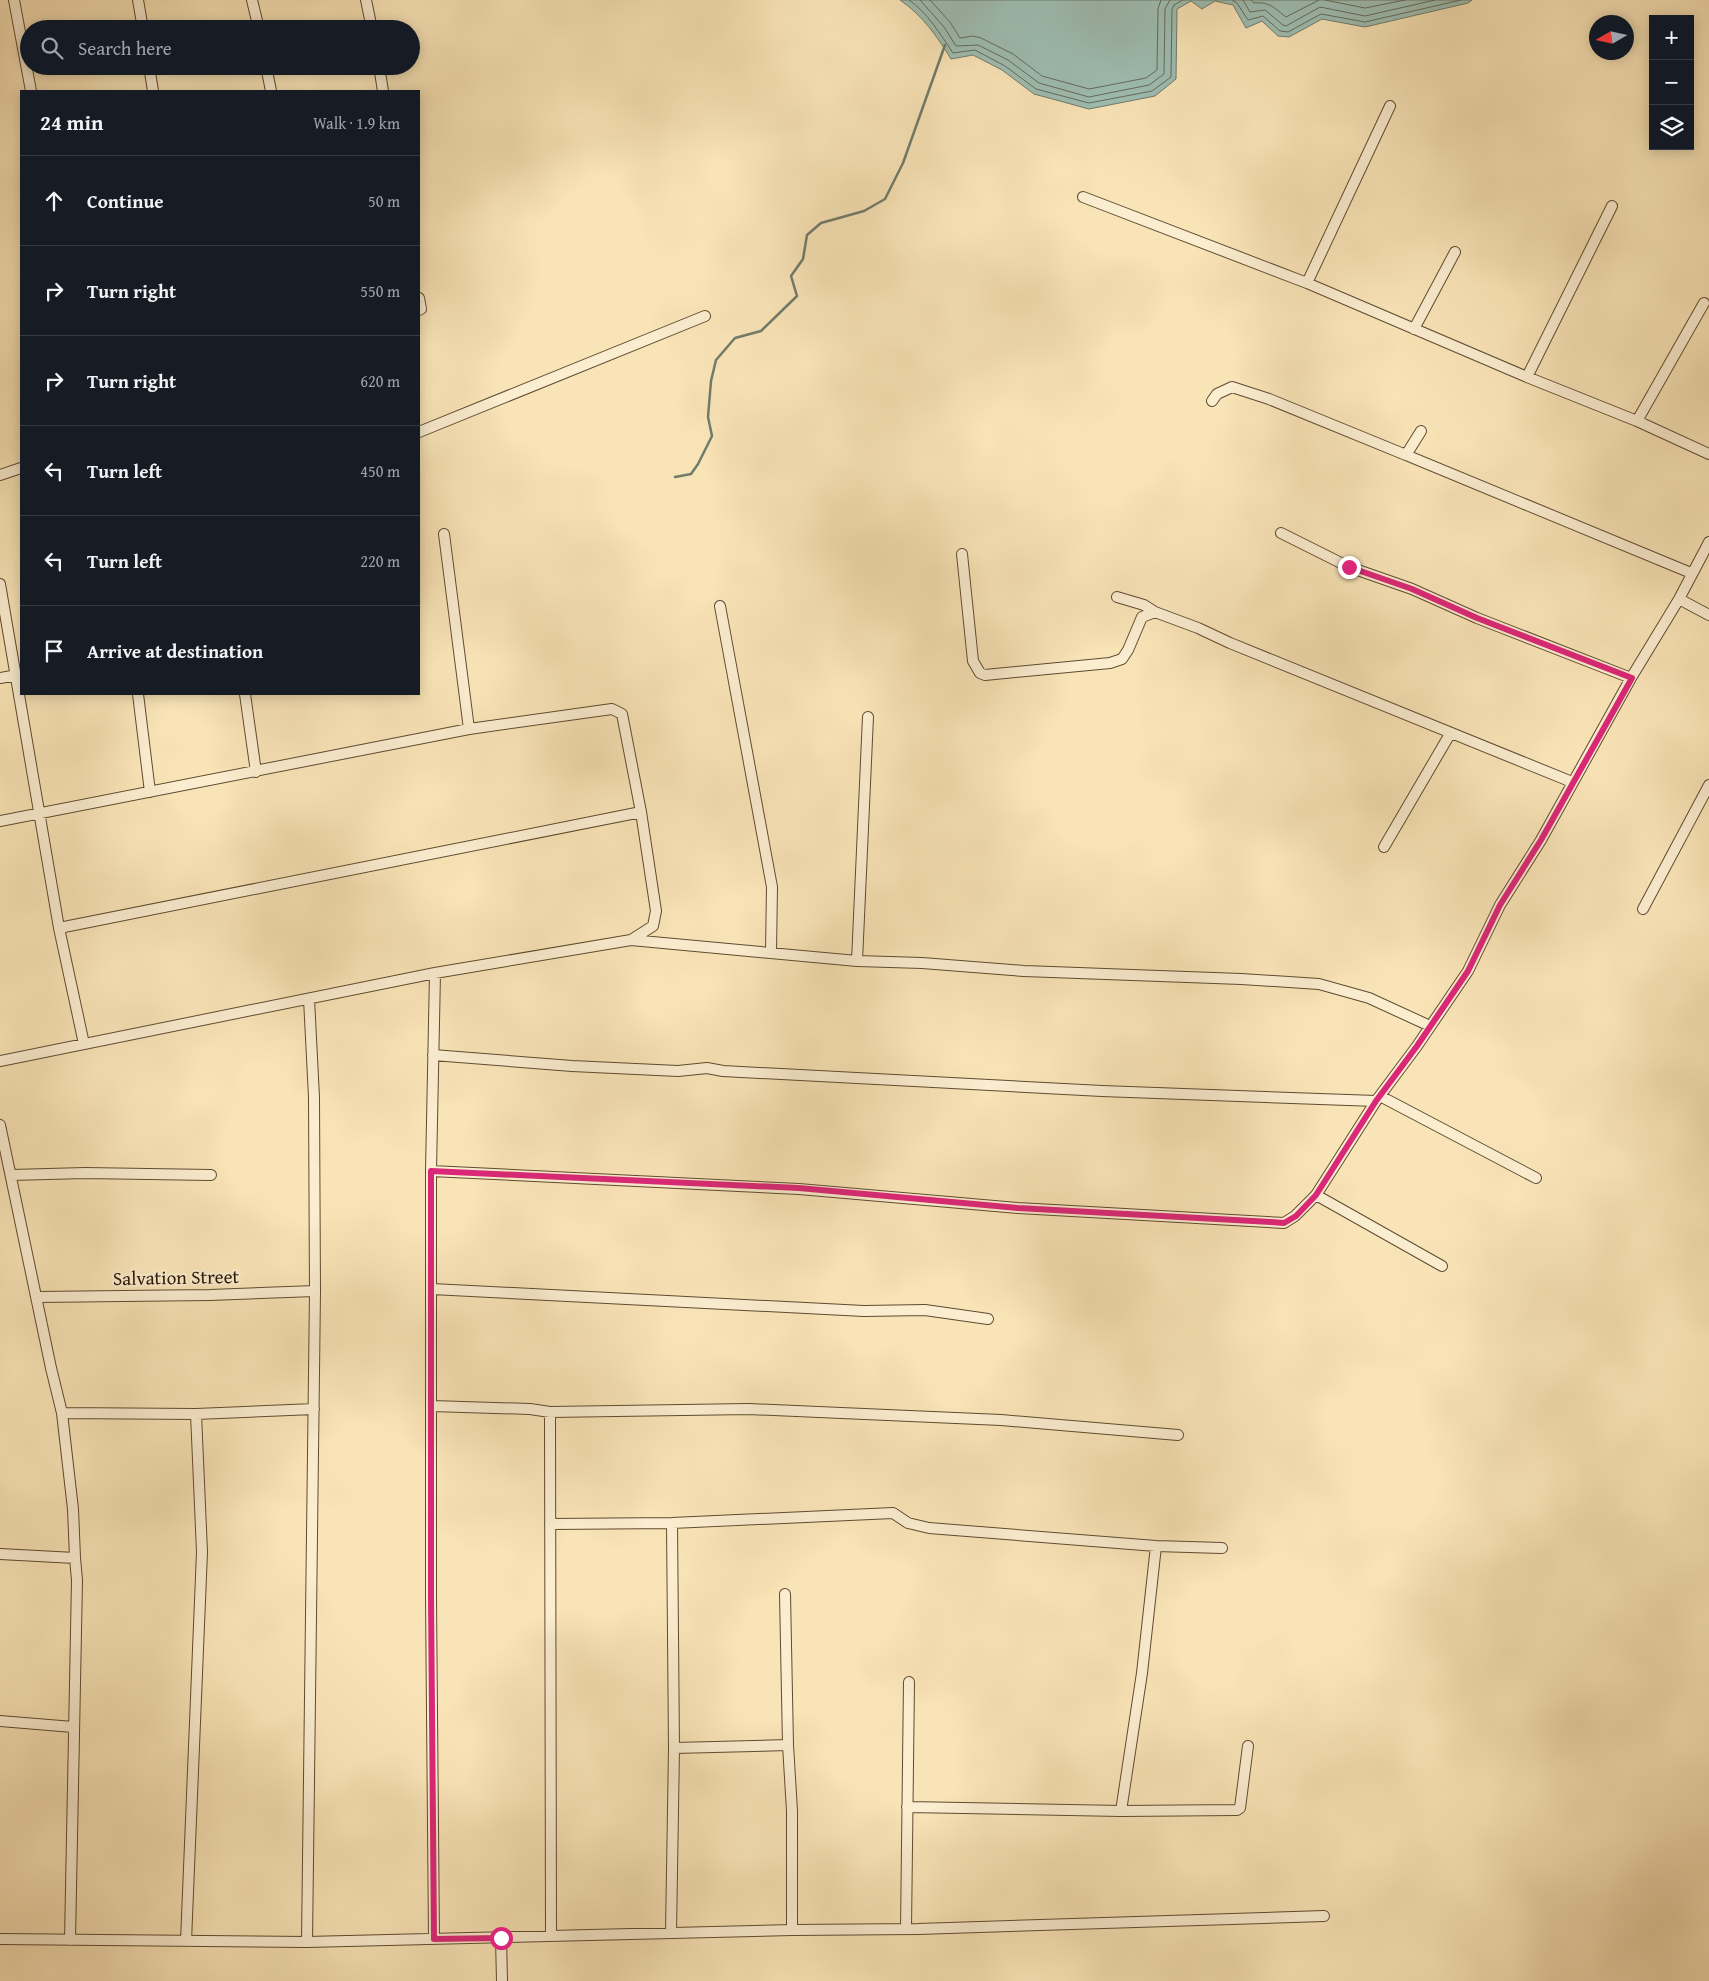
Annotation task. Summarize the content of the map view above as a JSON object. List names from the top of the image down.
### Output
{
  "streets": {
    "street": ["Salvation Street"]
  },
  "north": "left",
  "page": {
    "map_buttons": ["+", "−"],
    "search": "Search here",
    "heading": ["24 min", "Walk · 1.9 km"],
    "list": [
      ["Continue", "50 m"],
      ["Turn right", "550 m"],
      ["Turn right", "620 m"],
      ["Turn left", "450 m"],
      ["Turn left", "220 m"],
      "Arrive at destination"
    ]
  }
}
